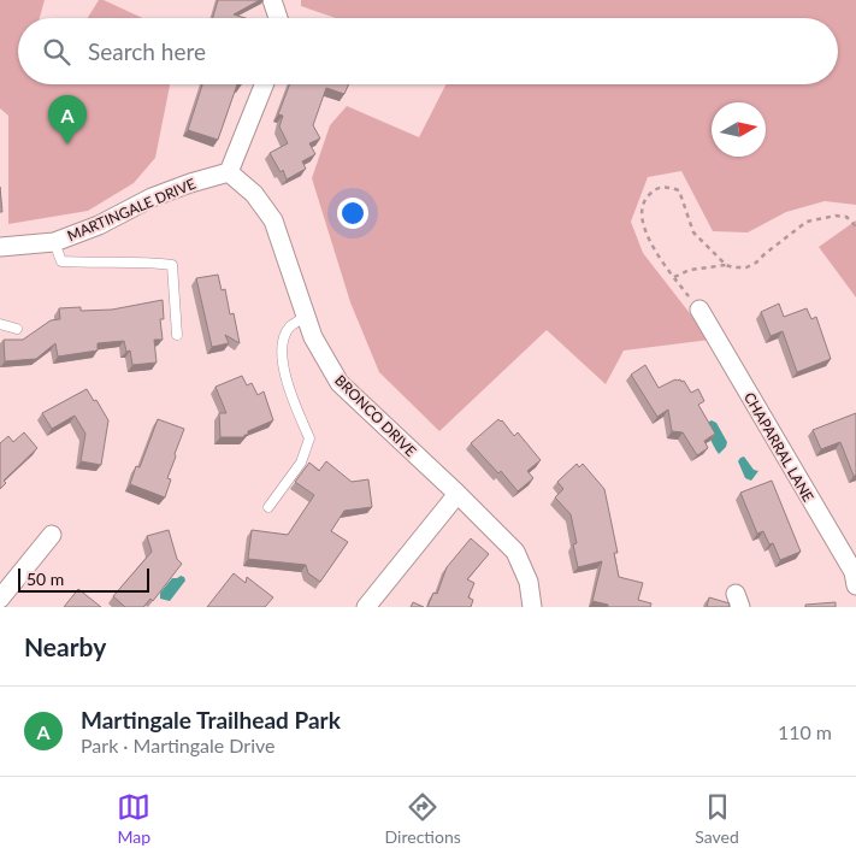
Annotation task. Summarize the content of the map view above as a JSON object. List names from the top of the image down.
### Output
{
  "streets": {
    "street": ["MARTINGALE DRIVE", "BRONCO DRIVE", "CHAPARRAL LANE"]
  },
  "crossings": [
    ["MARTINGALE DRIVE", "BRONCO DRIVE"]
  ],
  "scale_bar": "50 m",
  "north": "right",
  "page": {
    "search": "Search here",
    "pins": "A",
    "scale": "50 m",
    "heading": "Nearby",
    "list": [
      {
        "mark": "A",
        "name": "Martingale Trailhead Park",
        "note": "Park · Martingale Drive",
        "value": "110 m"
      }
    ],
    "nav": ["Map", "Directions", "Saved"]
  }
}
